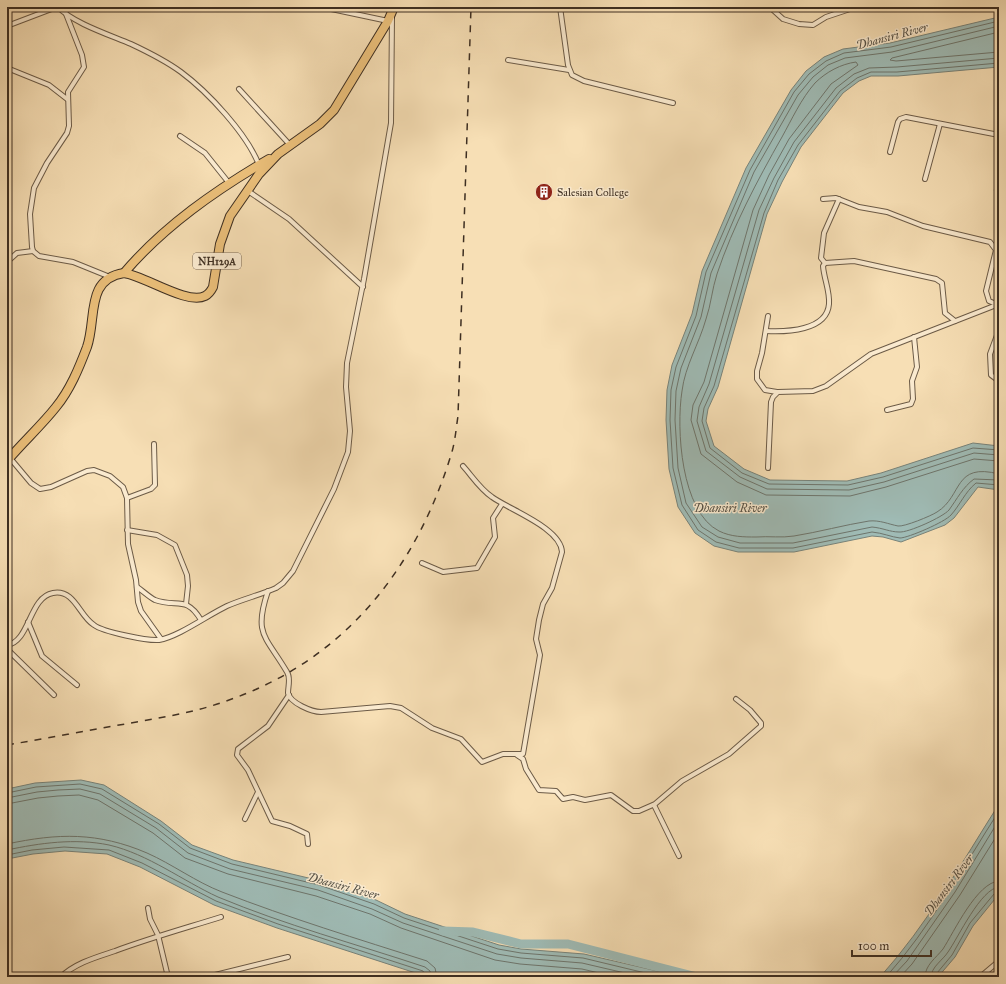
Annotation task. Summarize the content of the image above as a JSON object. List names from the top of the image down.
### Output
{
  "streets": {
    "highway": ["NH129A"]
  },
  "water": ["Dhansiri River"],
  "places": {
    "building": ["Salesian College"]
  },
  "scale_bar": "100 m"
}
